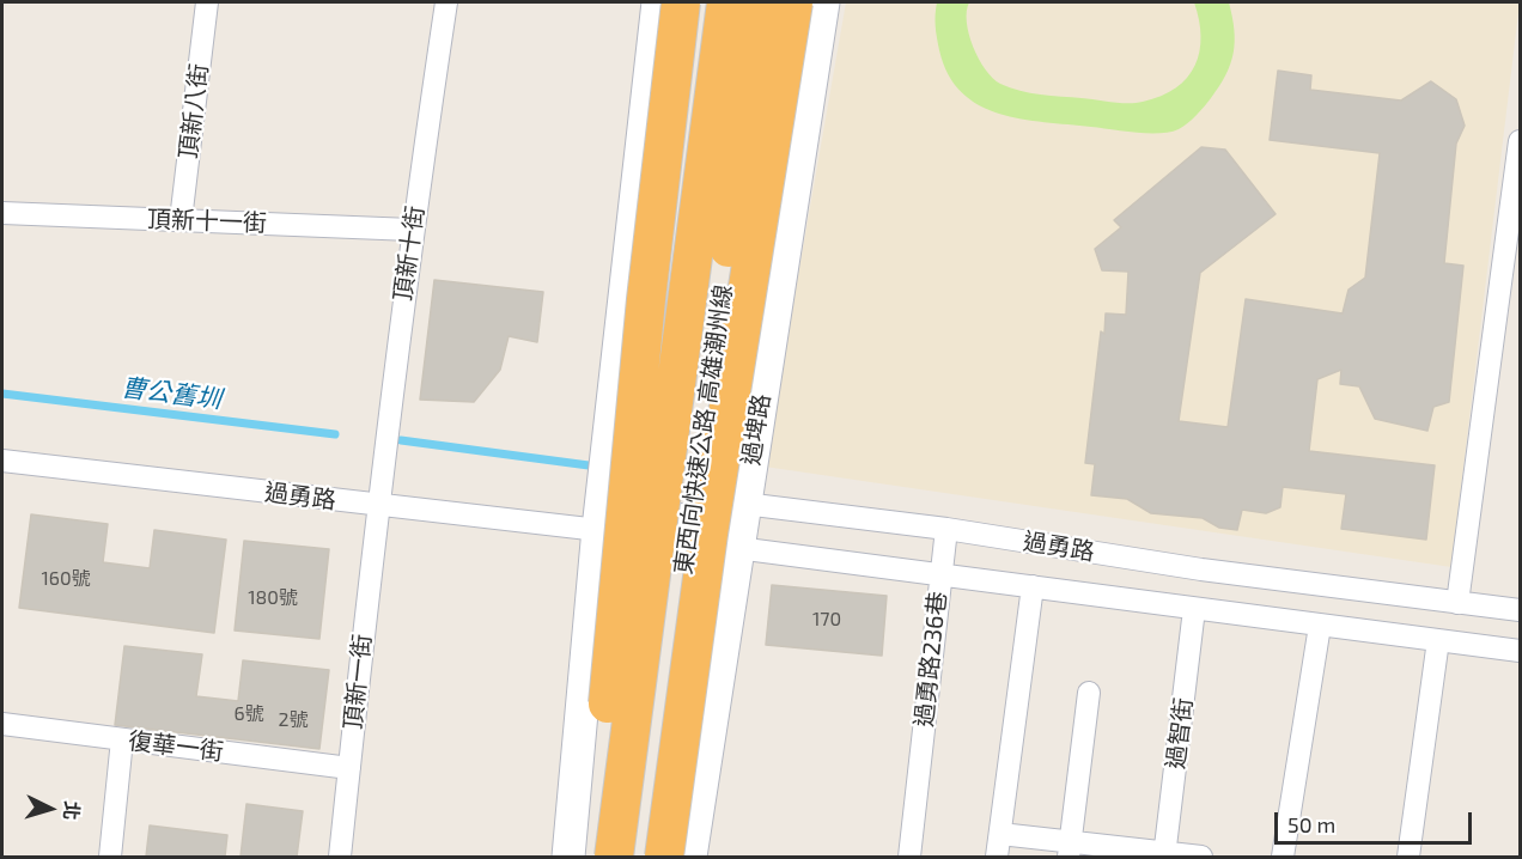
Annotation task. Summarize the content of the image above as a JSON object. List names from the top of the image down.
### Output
{
  "streets": {
    "highway": ["東西向快速公路 高雄潮州線"],
    "main road": ["過埤路"],
    "street": [
      "頂新八街",
      "頂新十一街",
      "頂新十街",
      "過勇路",
      "過勇路236巷",
      "頂新一街",
      "過智街",
      "復華一街"
    ]
  },
  "crossings": [
    ["頂新八街", "頂新十一街"],
    ["頂新十一街", "頂新十街"],
    ["頂新十街", "過勇路"],
    ["頂新十街", "頂新一街"],
    ["過埤路", "過勇路"],
    ["過勇路", "過勇路236巷"],
    ["過勇路", "頂新一街"],
    ["過勇路", "過智街"],
    ["頂新一街", "復華一街"]
  ],
  "water": ["曹公舊圳"],
  "house_numbers": [
    "160號",
    "180號",
    "170",
    "6號",
    "2號"
  ],
  "scale_bar": "50 m",
  "north": "right"
}
